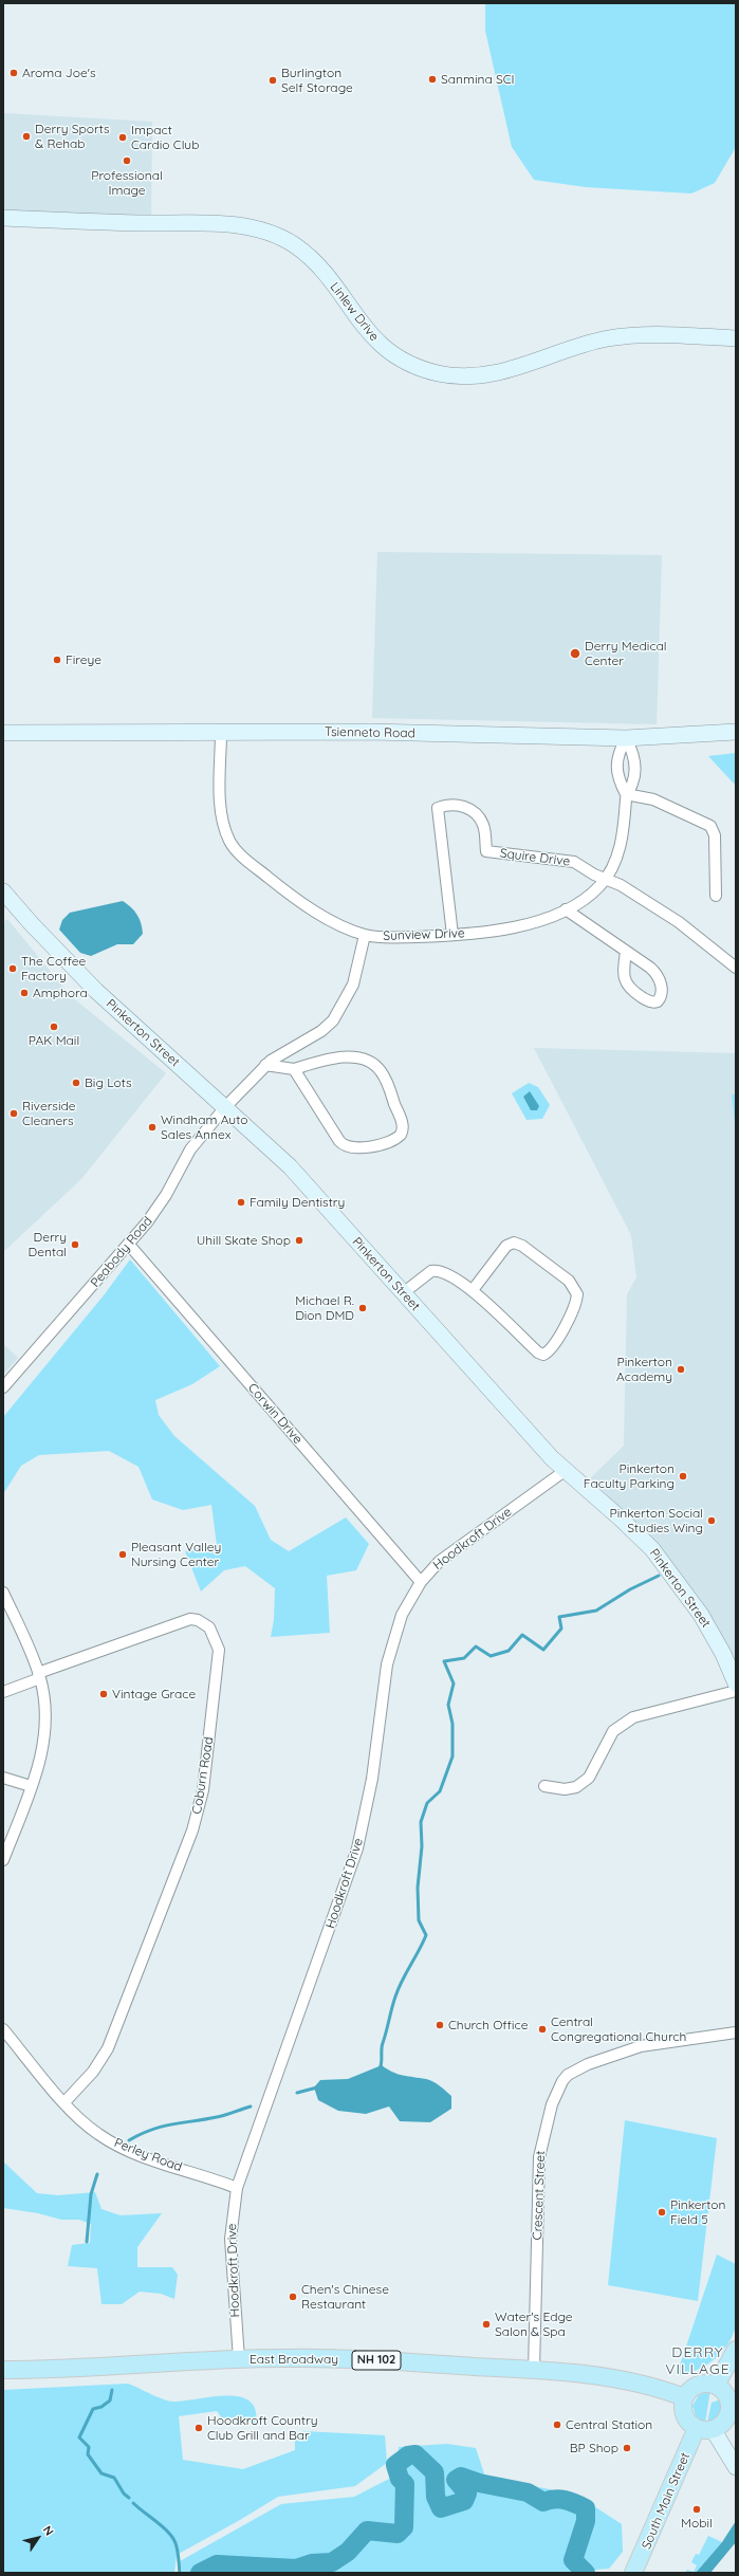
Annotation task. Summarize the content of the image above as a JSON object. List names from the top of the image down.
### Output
{
  "streets": {
    "main road": ["East Broadway", "NH 102", "South Main Street"],
    "street": [
      "Linlew Drive",
      "Tsienneto Road",
      "Squire Drive",
      "Sunview Drive",
      "Pinkerton Street",
      "Peabody Road",
      "Corwin Drive",
      "Hoodkroft Drive",
      "Coburn Road",
      "Perley Road",
      "Crescent Street"
    ]
  },
  "crossings": [
    ["Tsienneto Road", "Sunview Drive"],
    ["Squire Drive", "Sunview Drive"],
    ["Sunview Drive", "Peabody Road"],
    ["Pinkerton Street", "Peabody Road"],
    ["Pinkerton Street", "Hoodkroft Drive"],
    ["Peabody Road", "Corwin Drive"],
    ["Corwin Drive", "Hoodkroft Drive"],
    ["Hoodkroft Drive", "Perley Road"],
    ["Hoodkroft Drive", "East Broadway"],
    ["Coburn Road", "Perley Road"],
    ["Crescent Street", "East Broadway"],
    ["East Broadway", "South Main Street"]
  ],
  "districts": ["DERRY VILLAGE"],
  "places": [
    "Aroma Joe's",
    "Sanmina SCI",
    "Burlington Self Storage",
    "Derry Sports & Rehab",
    "Impact Cardio Club",
    "Professional Image",
    "Derry Medical Center",
    "Fireye",
    "The Coffee Factory",
    "Amphora",
    "PAK Mail",
    "Big Lots",
    "Riverside Cleaners",
    "Windham Auto Sales Annex",
    "Family Dentistry",
    "Uhill Skate Shop",
    "Derry Dental",
    "Michael R. Dion DMD",
    "Pinkerton Academy",
    "Pinkerton Faculty Parking",
    "Pinkerton Social Studies Wing",
    "Pleasant Valley Nursing Center",
    "Vintage Grace",
    "Church Office",
    "Central Congregational Church",
    "Pinkerton Field 5",
    "Chen's Chinese Restaurant",
    "Water's Edge Salon & Spa",
    "Central Station",
    "Hoodkroft Country Club Grill and Bar",
    "BP Shop",
    "Mobil"
  ],
  "north": "top right"
}
